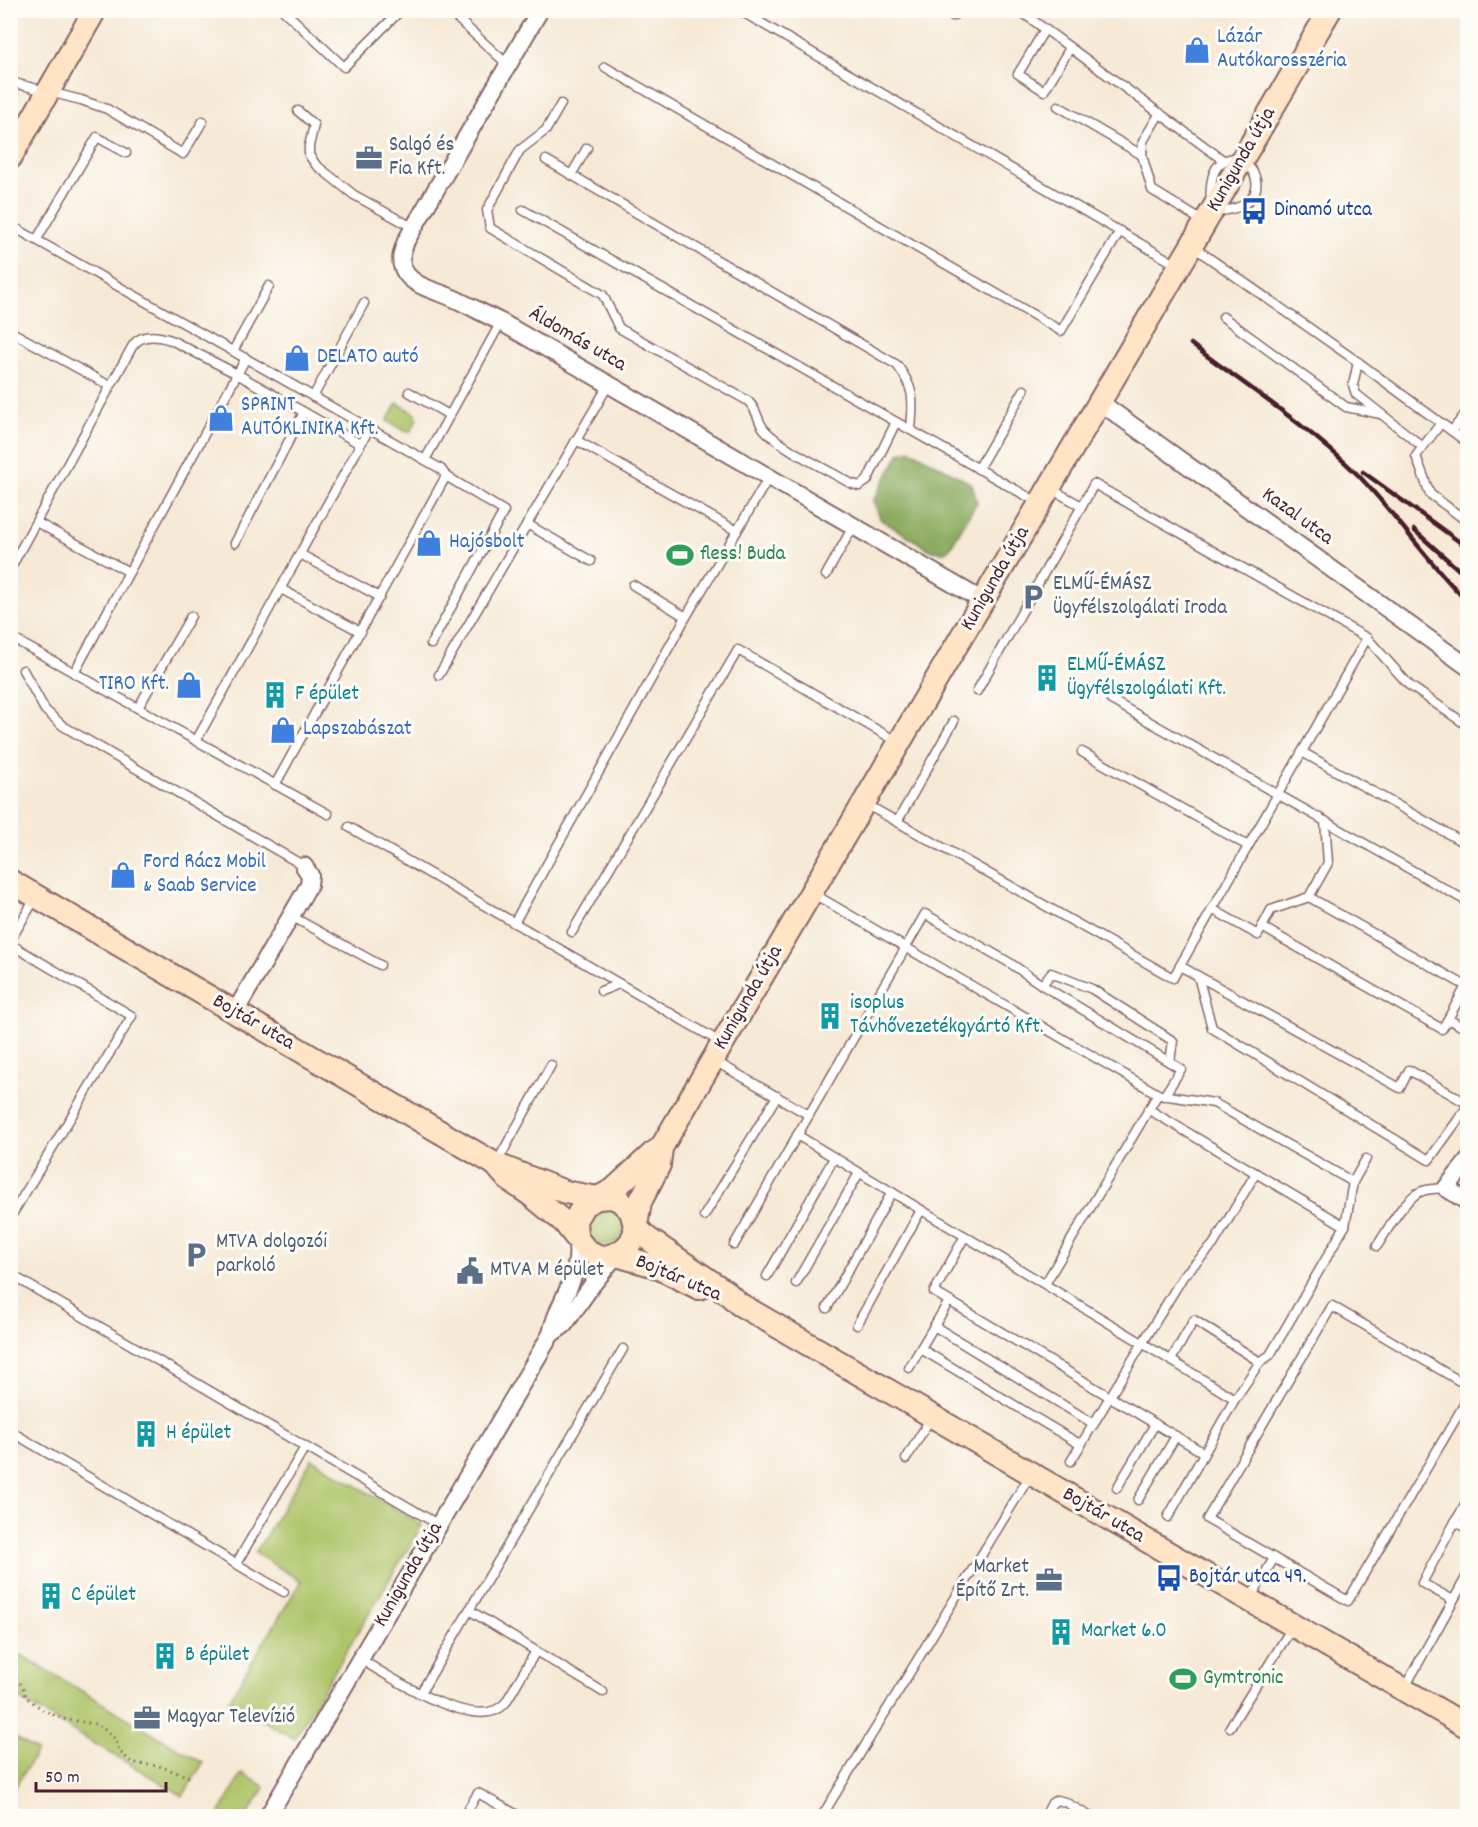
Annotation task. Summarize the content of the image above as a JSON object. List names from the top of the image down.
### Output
{
  "streets": {
    "street": [
      "Kunigunda útja",
      "Áldomás utca",
      "Kazal utca",
      "Bojtár utca"
    ]
  },
  "crossings": [
    ["Kunigunda útja", "Áldomás utca"],
    ["Kunigunda útja", "Kazal utca"],
    ["Kunigunda útja", "Bojtár utca"]
  ],
  "places": {
    "shop": [
      "Lázár Autókarosszéria",
      "DELATO autó",
      "SPRINT AUTÓKLINIKA Kft.",
      "Hajósbolt",
      "TIRO Kft.",
      "Lapszabászat",
      "Ford Rácz Mobil & Saab Service"
    ],
    "office": ["Salgó és Fia Kft.", "Market Építő Zrt.", "Magyar Televízió"],
    "bus stop": ["Dinamó utca", "Bojtár utca 49."],
    "sports": ["fless! Buda", "Gymtronic"],
    "parking": ["ELMŰ-ÉMÁSZ Ügyfélszolgálati Iroda", "MTVA dolgozói parkoló"],
    "building": [
      "ELMŰ-ÉMÁSZ Ügyfélszolgálati Kft.",
      "F épület",
      "isoplus Távhővezetékgyártó Kft.",
      "H épület",
      "C épület",
      "Market 6.0",
      "B épület"
    ],
    "public building": ["MTVA M épület"]
  },
  "scale_bar": "50 m"
}
